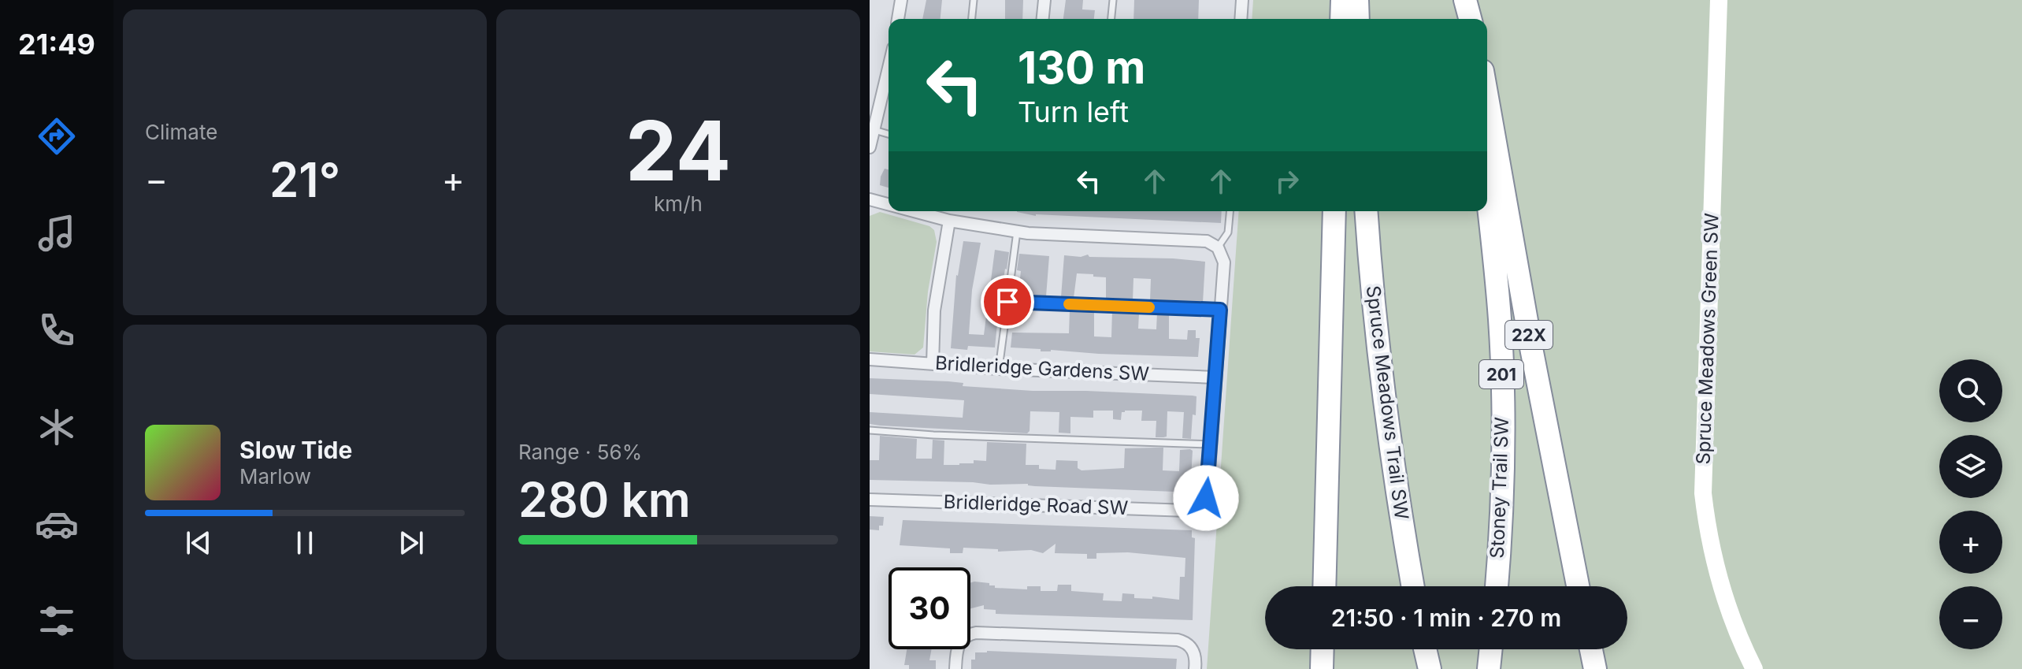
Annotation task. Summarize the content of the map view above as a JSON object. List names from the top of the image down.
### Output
{
  "streets": {
    "highway": [
      "22X",
      "201",
      "Spruce Meadows Trail SW",
      "Stoney Trail SW"
    ],
    "street": ["Spruce Meadows Green SW", "Bridleridge Gardens SW", "Bridleridge Road SW"]
  },
  "page": {
    "tabs": "21:49",
    "tile": [
      "Climate",
      ["24", "km/h"],
      ["Range · 56%", "280 km"]
    ],
    "turn": ["130 m", "Turn left"],
    "heat": ["−", "21°", "+"],
    "map_buttons": ["+", "−"],
    "song": ["Slow Tide", "Marlow"],
    "limit": "30",
    "trip": "21:50 · 1 min · 270 m"
  }
}
